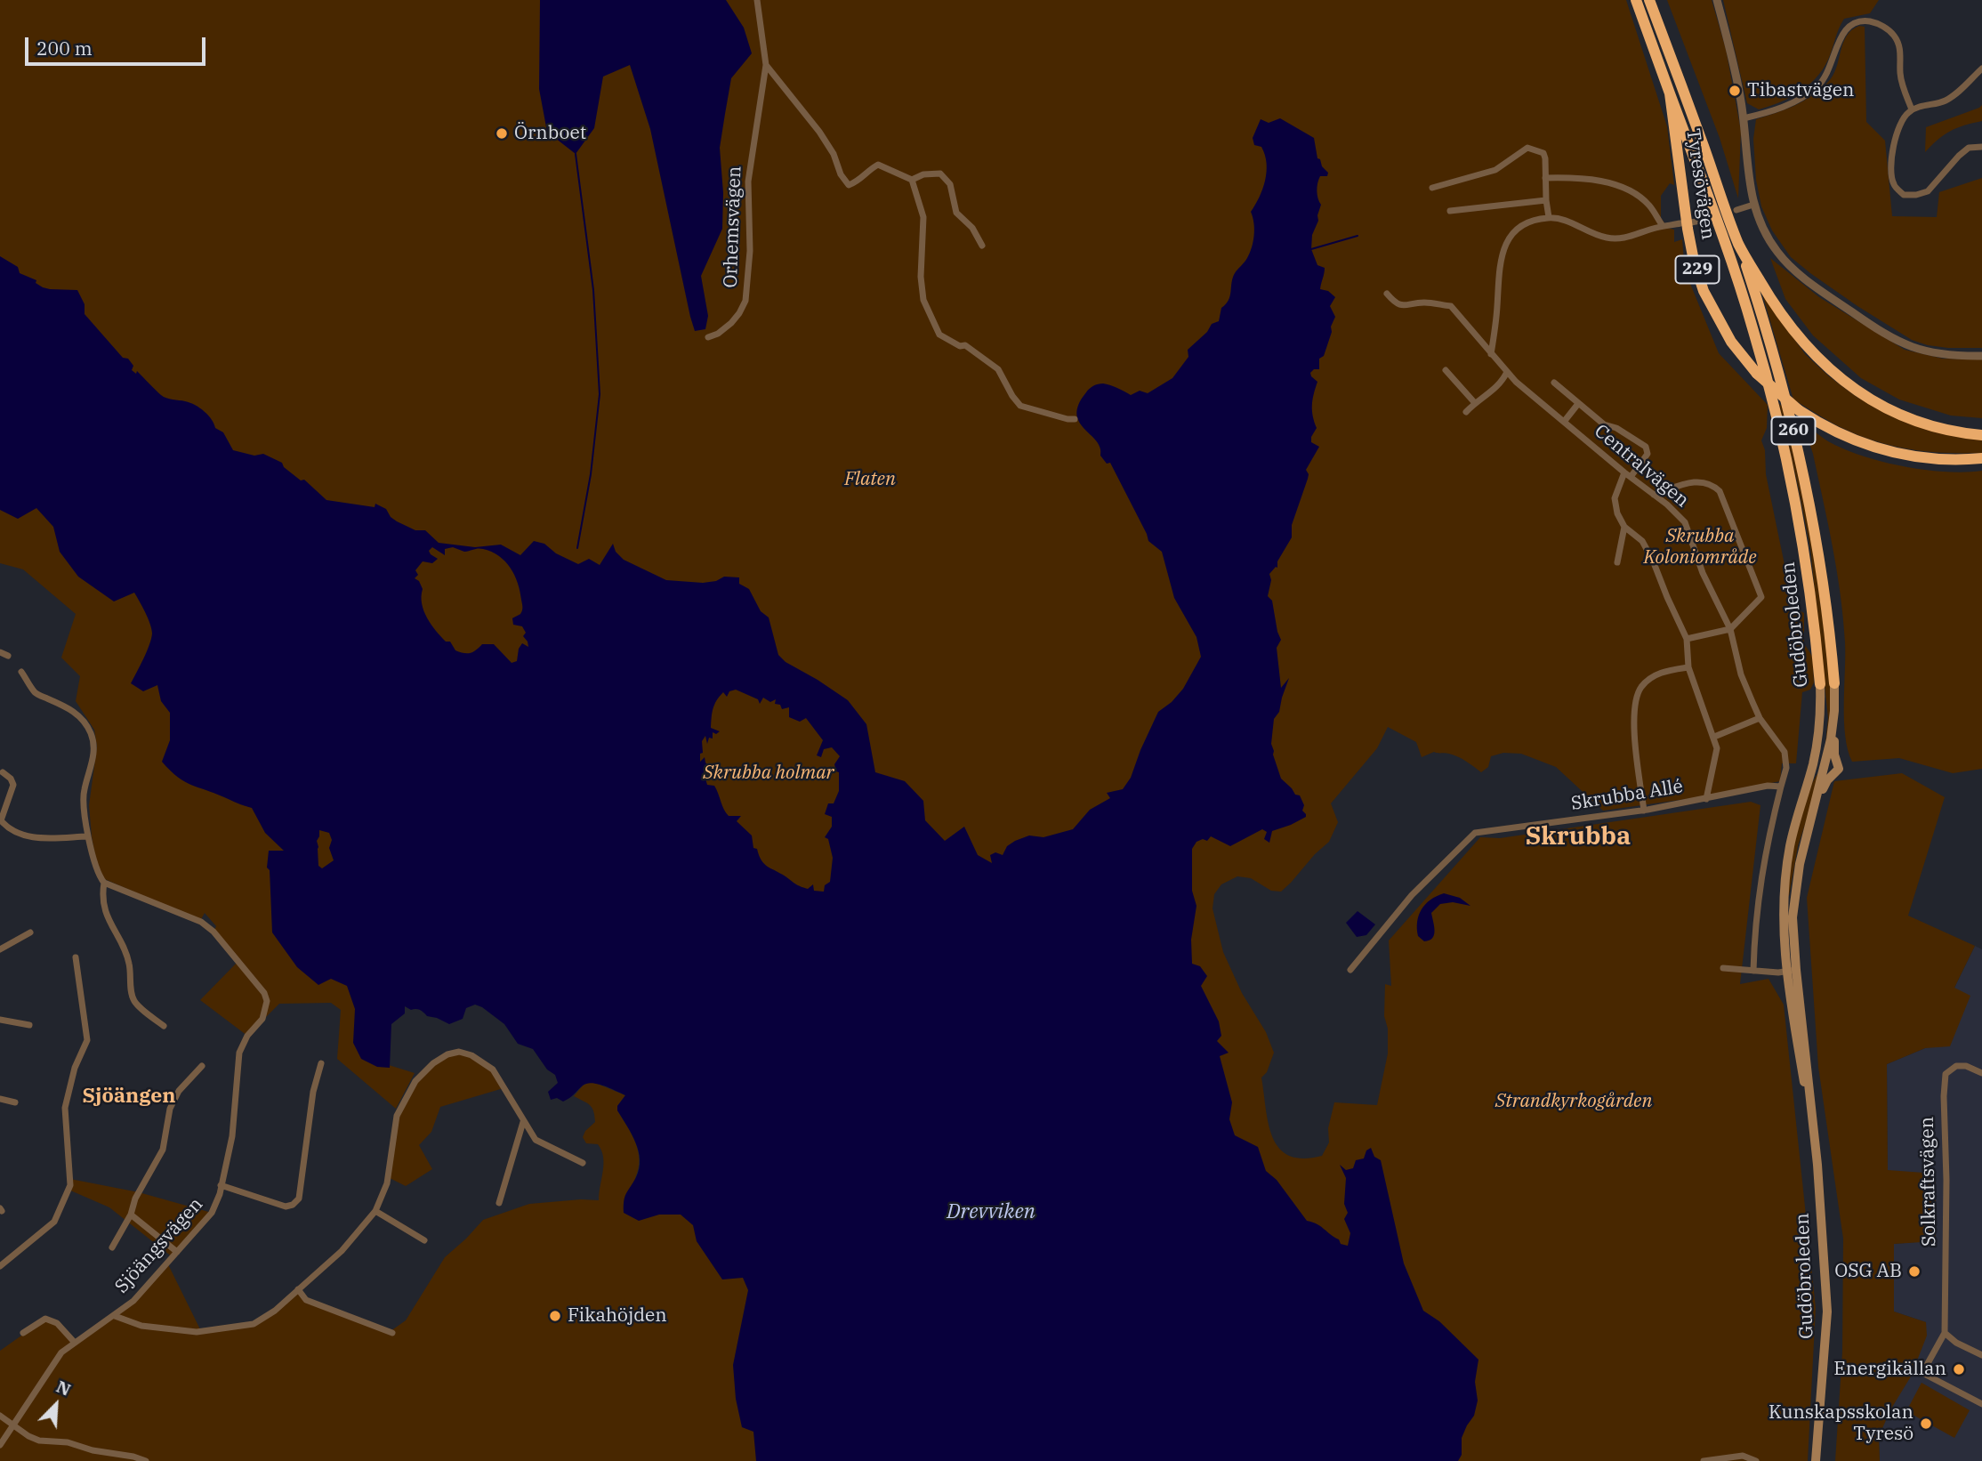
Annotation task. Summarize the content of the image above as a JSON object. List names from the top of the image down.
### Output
{
  "streets": {
    "highway": [
      "Tyresövägen",
      "229",
      "260",
      "Gudöbroleden"
    ],
    "street": [
      "Orhemsvägen",
      "Centralvägen",
      "Skrubba Allé",
      "Solkraftsvägen",
      "Sjöängsvägen"
    ]
  },
  "crossings": [
    ["Tyresövägen", "Gudöbroleden"],
    ["Centralvägen", "Skrubba Allé"]
  ],
  "districts": ["Skrubba", "Sjöängen"],
  "water": ["Drevviken"],
  "parks": [
    "Flaten",
    "Skrubba Koloniområde",
    "Skrubba holmar",
    "Strandkyrkogården"
  ],
  "places": [
    "Tibastvägen",
    "Örnboet",
    "OSG AB",
    "Fikahöjden",
    "Energikällan",
    "Kunskapsskolan Tyresö"
  ],
  "scale_bar": "200 m",
  "north": "top right"
}
